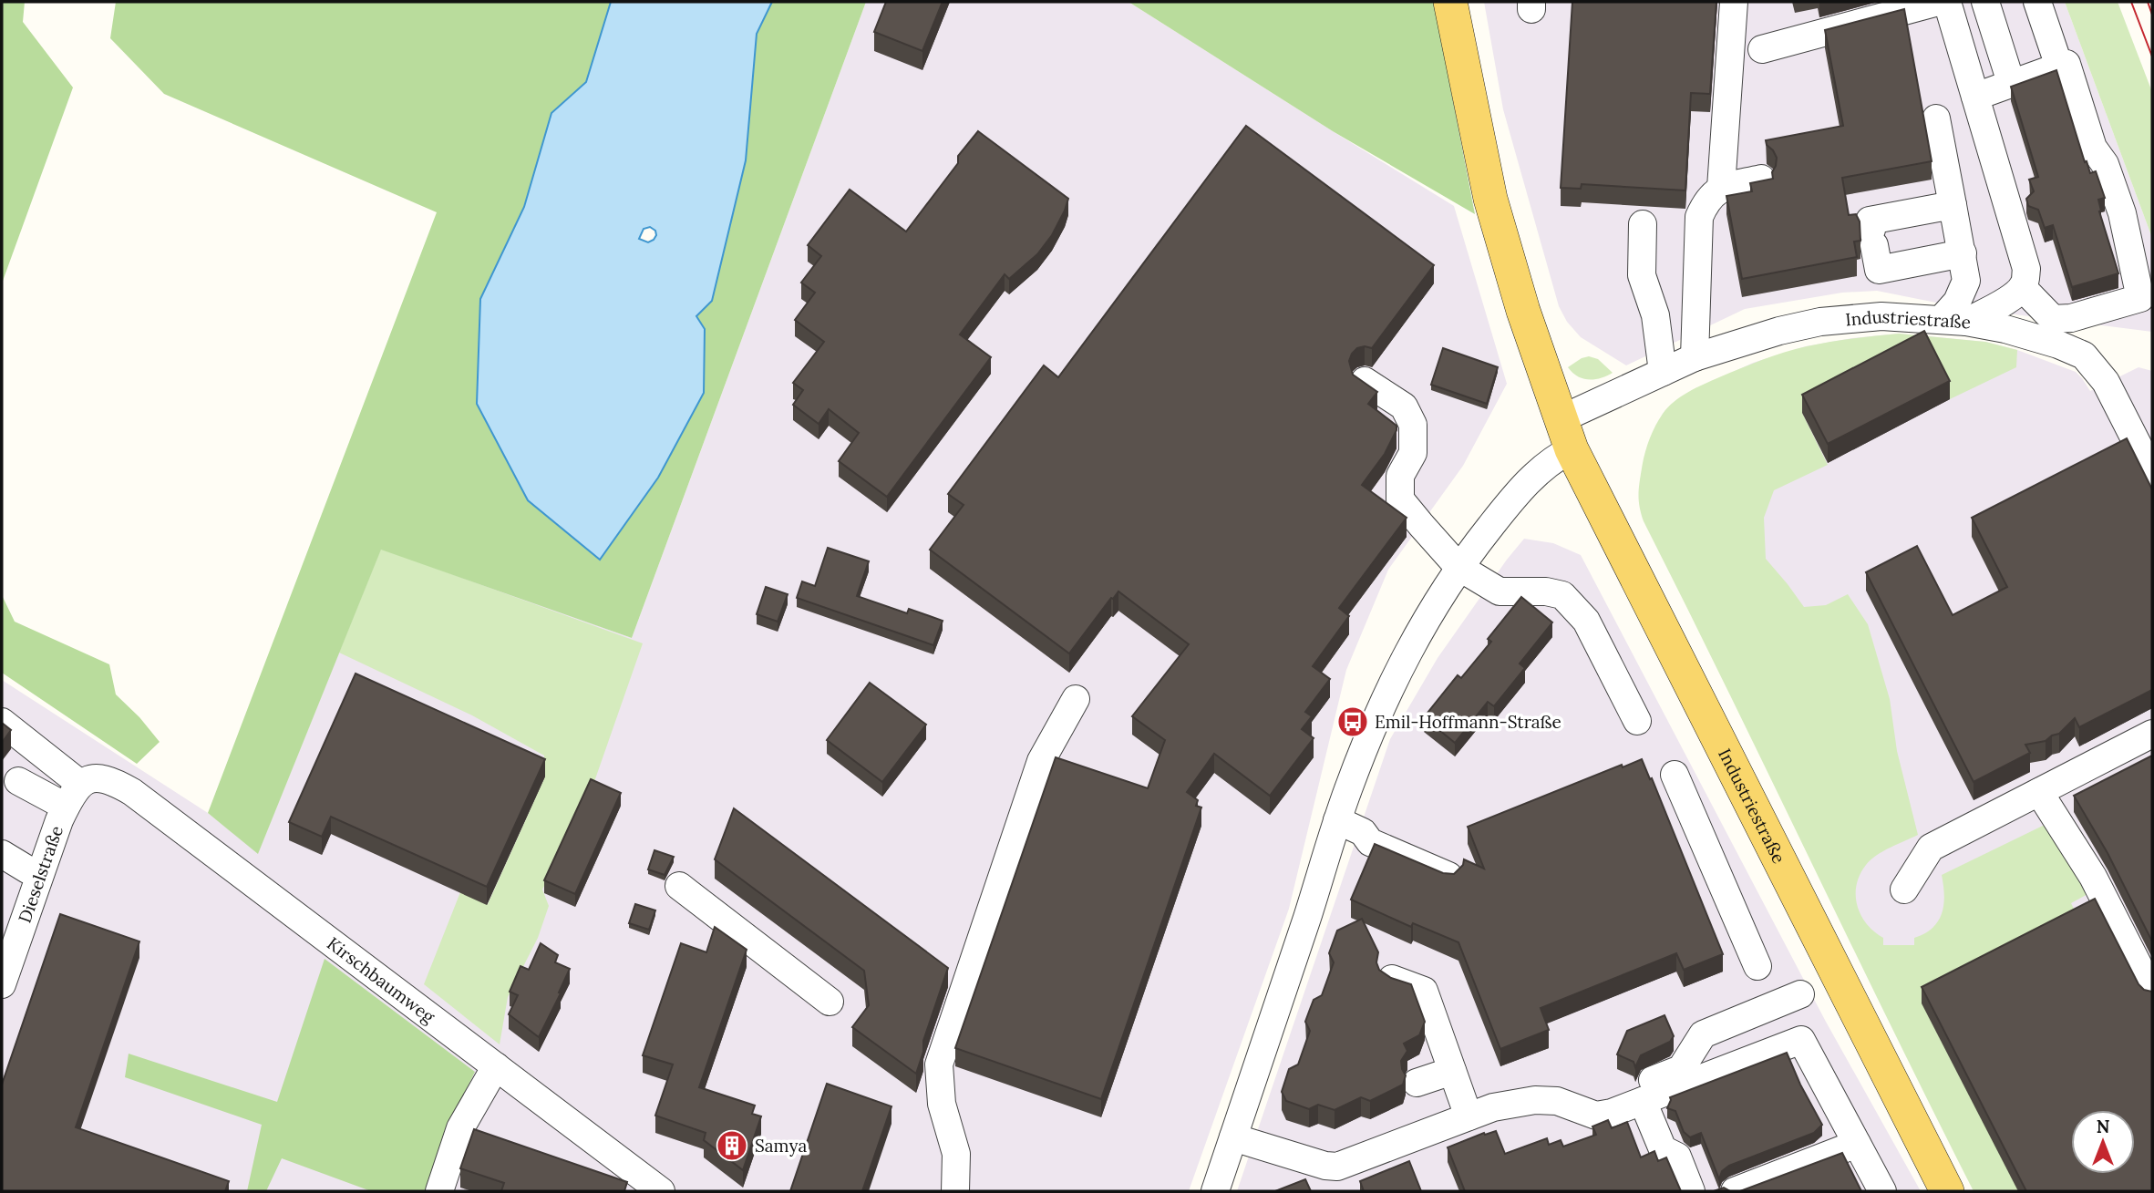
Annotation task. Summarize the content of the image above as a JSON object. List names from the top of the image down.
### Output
{
  "streets": {
    "main road": ["Industriestraße"],
    "street": ["Dieselstraße", "Kirschbaumweg"]
  },
  "crossings": [
    ["Dieselstraße", "Kirschbaumweg"]
  ],
  "places": {
    "bus stop": ["Emil-Hoffmann-Straße"],
    "building": ["Samya"]
  },
  "north": "top"
}
